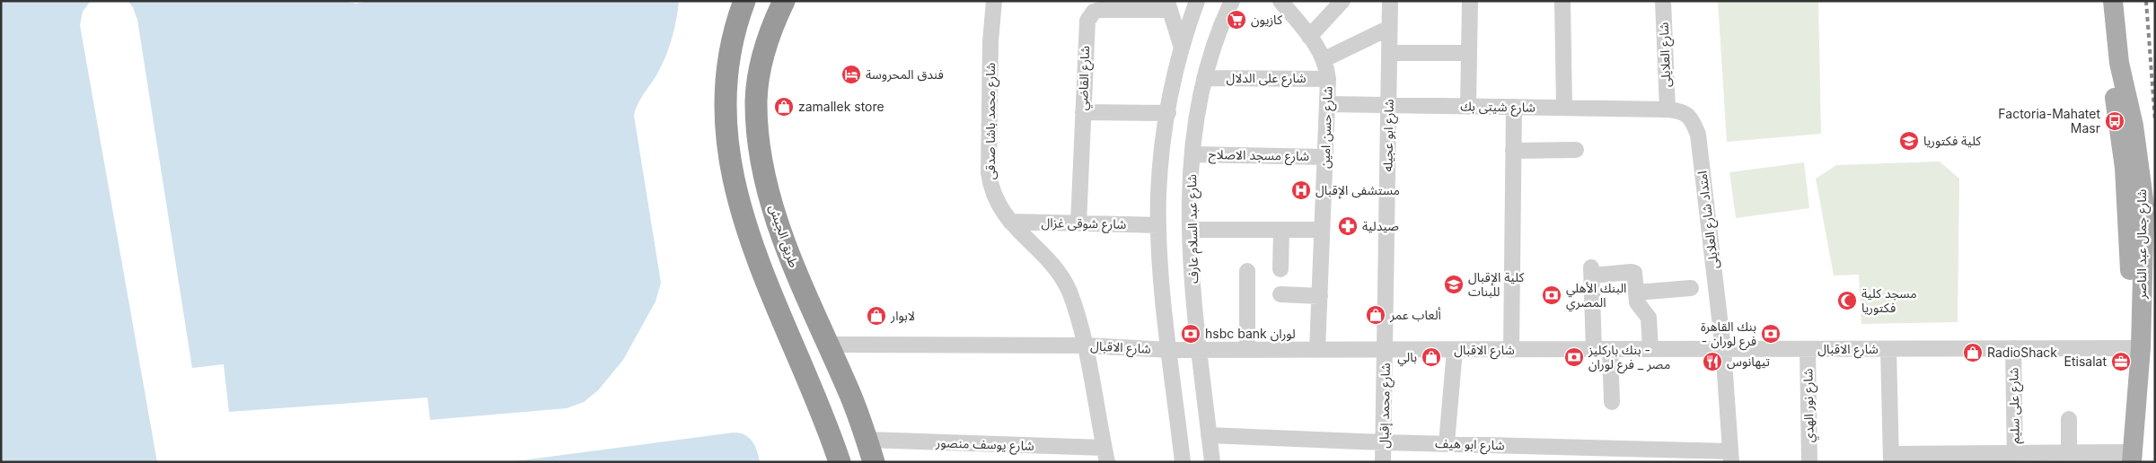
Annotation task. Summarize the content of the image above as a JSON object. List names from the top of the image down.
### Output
{
  "streets": {
    "highway": ["طريق الجيش"],
    "main road": ["شارع جمال عبد الناصر"],
    "street": [
      "شارع العلايلى",
      "شارع القاضي",
      "شارع على الدلال",
      "شارع شيتى بك",
      "شارع محمد باشا صدقى",
      "شارع حسن امين",
      "شارع ابو عجيله",
      "شارع مسجد الاصلاح",
      "امتداد شارع العلايلى",
      "شارع شوقى غزال",
      "شارع عبد السلام عارف",
      "شارع الاقبال",
      "شارع محمد إقبال",
      "شارع نور الهدي",
      "شارع على سليم",
      "شارع يوسف منصور",
      "شارع ابو هيف"
    ]
  },
  "crossings": [
    ["شارع العلايلى", "شارع شيتى بك"],
    ["شارع العلايلى", "امتداد شارع العلايلى"],
    ["شارع القاضي", "شارع شوقى غزال"],
    ["شارع على الدلال", "شارع حسن امين"],
    ["شارع على الدلال", "شارع عبد السلام عارف"],
    ["شارع شيتى بك", "شارع حسن امين"],
    ["شارع شيتى بك", "شارع ابو عجيله"],
    ["شارع شيتى بك", "امتداد شارع العلايلى"],
    ["شارع محمد باشا صدقى", "شارع شوقى غزال"],
    ["شارع محمد باشا صدقى", "شارع الاقبال"],
    ["شارع محمد باشا صدقى", "شارع يوسف منصور"],
    ["شارع حسن امين", "شارع مسجد الاصلاح"],
    ["شارع حسن امين", "شارع الاقبال"],
    ["شارع ابو عجيله", "شارع الاقبال"],
    ["شارع ابو عجيله", "شارع محمد إقبال"],
    ["شارع مسجد الاصلاح", "شارع عبد السلام عارف"],
    ["امتداد شارع العلايلى", "شارع الاقبال"],
    ["امتداد شارع العلايلى", "شارع ابو هيف"],
    ["شارع عبد السلام عارف", "شارع الاقبال"],
    ["شارع عبد السلام عارف", "شارع ابو هيف"],
    ["طريق الجيش", "شارع الاقبال"],
    ["طريق الجيش", "شارع يوسف منصور"],
    ["شارع جمال عبد الناصر", "شارع الاقبال"],
    ["شارع الاقبال", "شارع محمد إقبال"],
    ["شارع الاقبال", "شارع نور الهدي"],
    ["شارع الاقبال", "شارع على سليم"],
    ["شارع محمد إقبال", "شارع ابو هيف"]
  ],
  "places": {
    "supermarket": ["كازيون"],
    "hotel": ["فندق المحروسة"],
    "shop": [
      "zamallek store",
      "ألعاب عمر",
      "لابوار",
      "RadioShack",
      "بالي"
    ],
    "bus stop": ["Factoria-Mahatet Masr"],
    "school or university": ["كلية فكتوريا", "كلية الإقبال للبنات"],
    "hospital": ["مستشفى الإقبال"],
    "pharmacy": ["صيدلية"],
    "bank": [
      "البنك الأهلي المصري",
      "hsbc bank لوران",
      "بنك القاهرة - فرع لوران",
      "بنك باركليز - مصر _ فرع لوران"
    ],
    "mosque": ["مسجد كلية فكتوريا"],
    "restaurant": ["تيهانوس"],
    "office": ["Etisalat"]
  }
}
